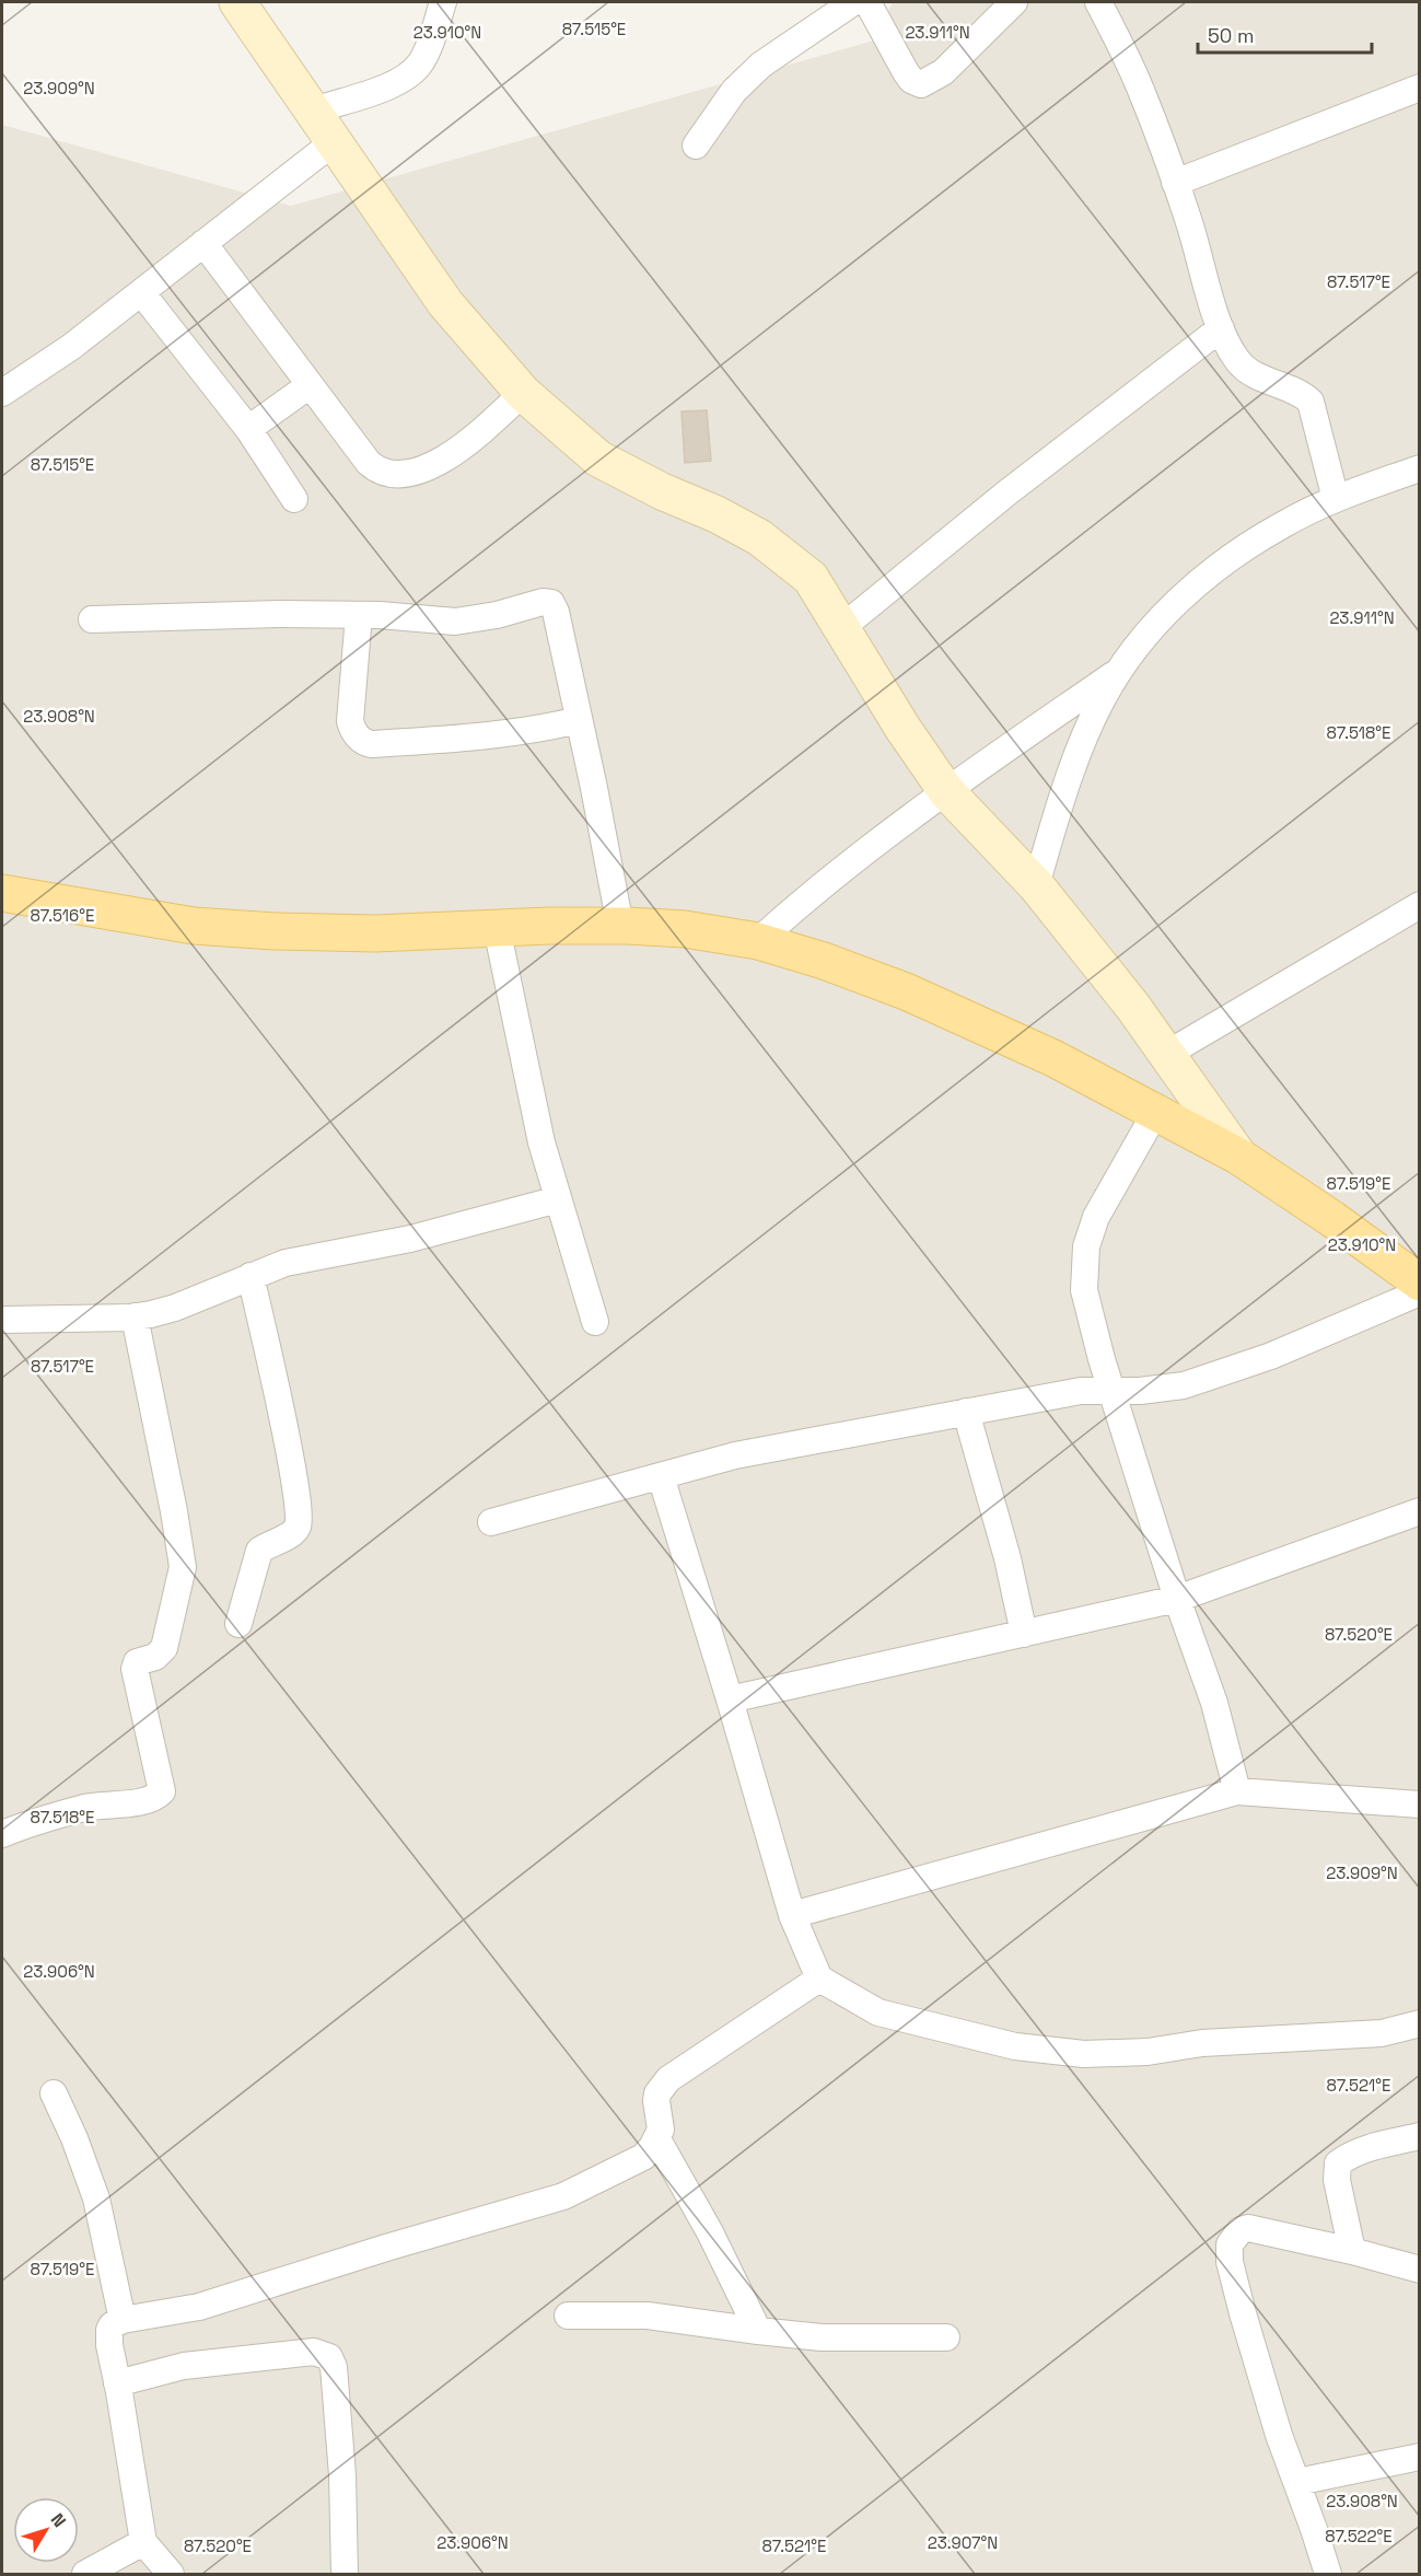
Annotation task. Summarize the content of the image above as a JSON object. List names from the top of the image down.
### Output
{
  "scale_bar": "50 m",
  "north": "top right",
  "coordinates": [
    "87.515°E",
    "23.910°N",
    "23.911°N",
    "23.909°N",
    "87.517°E",
    "23.908°N",
    "87.518°E",
    "87.516°E",
    "87.519°E",
    "87.520°E",
    "23.906°N",
    "87.521°E",
    "87.522°E",
    "23.907°N"
  ]
}
